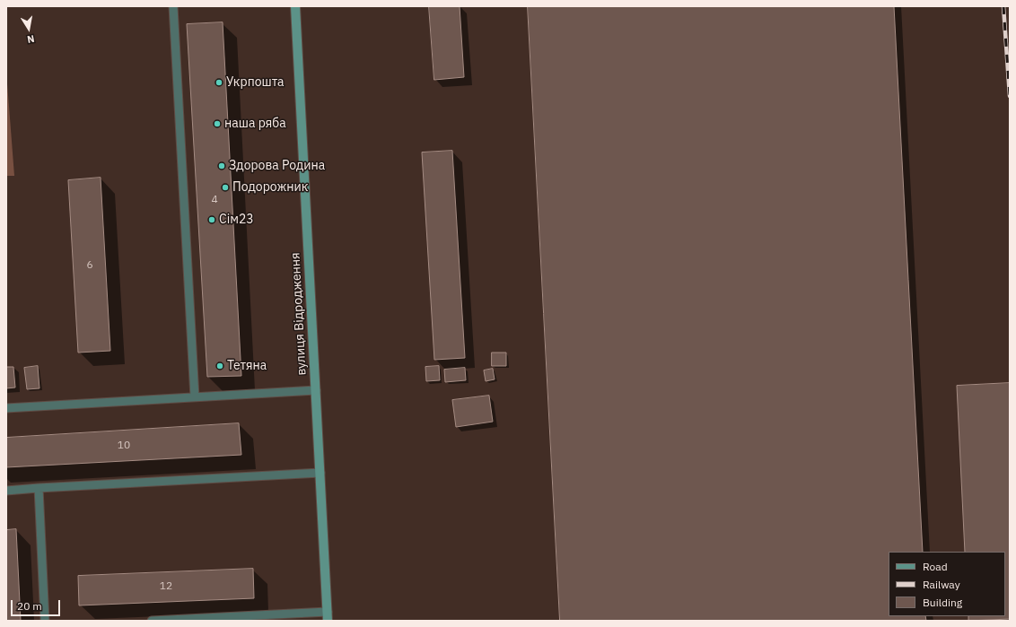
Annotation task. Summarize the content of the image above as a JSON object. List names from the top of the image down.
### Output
{
  "streets": {
    "street": ["вулиця Відродження"]
  },
  "places": [
    "Укрпошта",
    "наша ряба",
    "Здорова Родина",
    "Подорожник",
    "Сім23",
    "Тетяна"
  ],
  "house_numbers": [
    "4",
    "6",
    "10",
    "12"
  ],
  "legend": ["Road", "Railway", "Building"],
  "scale_bar": "20 m",
  "north": "bottom"
}
